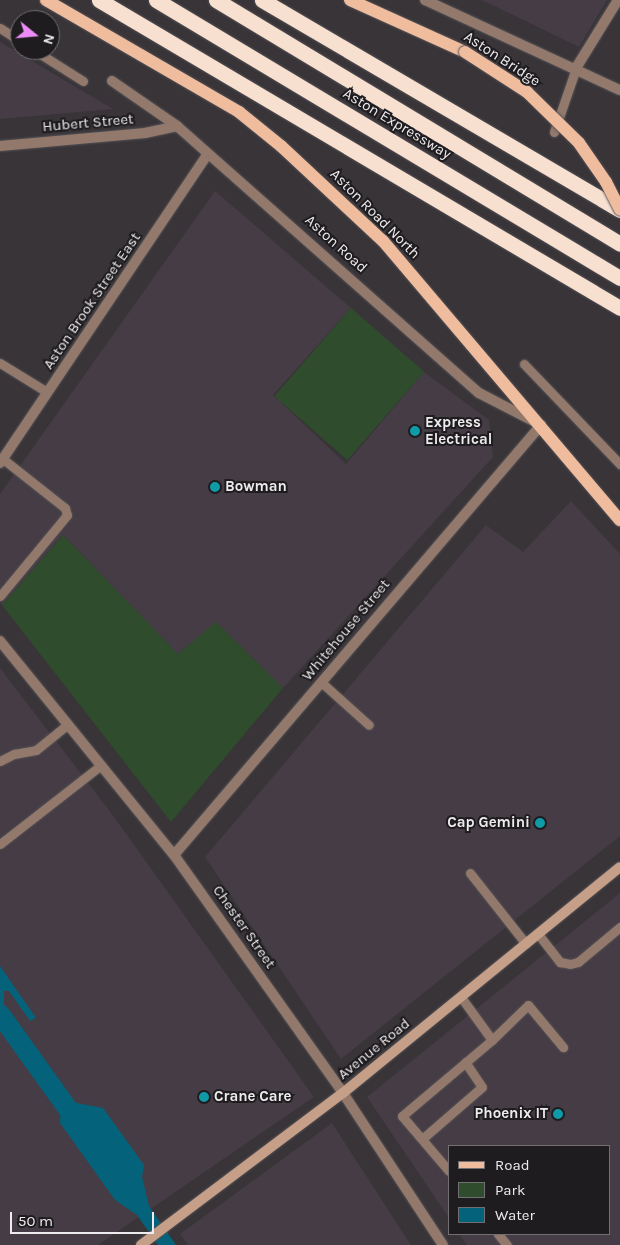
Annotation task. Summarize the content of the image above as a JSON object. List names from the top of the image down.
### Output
{
  "streets": {
    "highway": ["Aston Expressway"],
    "main road": ["Aston Bridge", "Aston Road North"],
    "street": [
      "Hubert Street",
      "Aston Road",
      "Aston Brook Street East",
      "Whitehouse Street",
      "Chester Street",
      "Avenue Road"
    ]
  },
  "crossings": [
    ["Hubert Street", "Aston Road"],
    ["Aston Road North", "Aston Road"],
    ["Aston Road North", "Whitehouse Street"],
    ["Aston Road", "Aston Brook Street East"],
    ["Aston Road", "Whitehouse Street"],
    ["Whitehouse Street", "Chester Street"],
    ["Chester Street", "Avenue Road"]
  ],
  "places": [
    "Express Electrical",
    "Bowman",
    "Cap Gemini",
    "Crane Care",
    "Phoenix IT"
  ],
  "legend": ["Road", "Park", "Water"],
  "scale_bar": "50 m",
  "north": "right"
}
